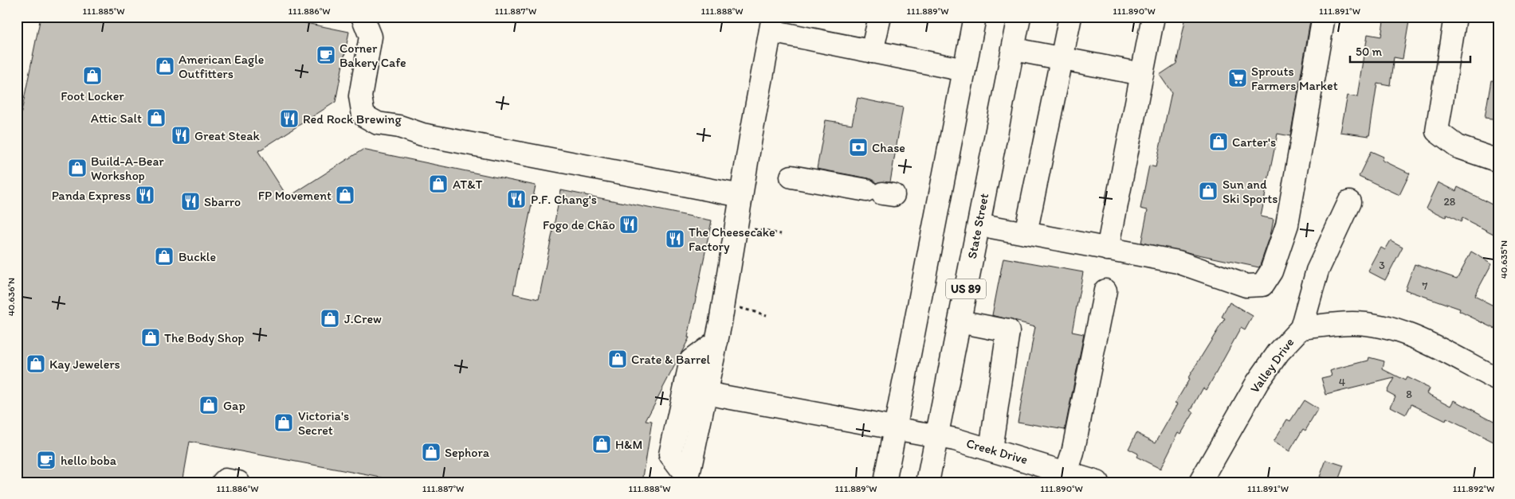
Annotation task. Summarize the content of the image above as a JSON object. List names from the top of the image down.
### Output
{
  "streets": {
    "main road": [
      "State Street",
      "US 89",
      "Valley Drive",
      "Creek Drive"
    ]
  },
  "crossings": [
    ["State Street", "Creek Drive"]
  ],
  "places": {
    "cafe": ["Corner Bakery Cafe", "hello boba"],
    "shop": [
      "American Eagle Outfitters",
      "Foot Locker",
      "Attic Salt",
      "Carter's",
      "Build-A-Bear Workshop",
      "AT&T",
      "Sun and Ski Sports",
      "FP Movement",
      "Buckle",
      "J.Crew",
      "The Body Shop",
      "Crate & Barrel",
      "Kay Jewelers",
      "Gap",
      "Victoria's Secret",
      "H&M",
      "Sephora"
    ],
    "supermarket": ["Sprouts Farmers Market"],
    "restaurant": [
      "Red Rock Brewing",
      "Great Steak",
      "Panda Express",
      "P.F. Chang's",
      "Sbarro",
      "Fogo de Chão",
      "The Cheesecake Factory"
    ],
    "bank": ["Chase"]
  },
  "house_numbers": [
    "28",
    "3",
    "7",
    "4",
    "8"
  ],
  "scale_bar": "50 m",
  "coordinates": [
    "111.885°W",
    "111.886°W",
    "111.887°W",
    "111.888°W",
    "111.889°W",
    "111.890°W",
    "111.891°W",
    "40.635°N",
    "40.636°N",
    "111.892°W"
  ]
}
